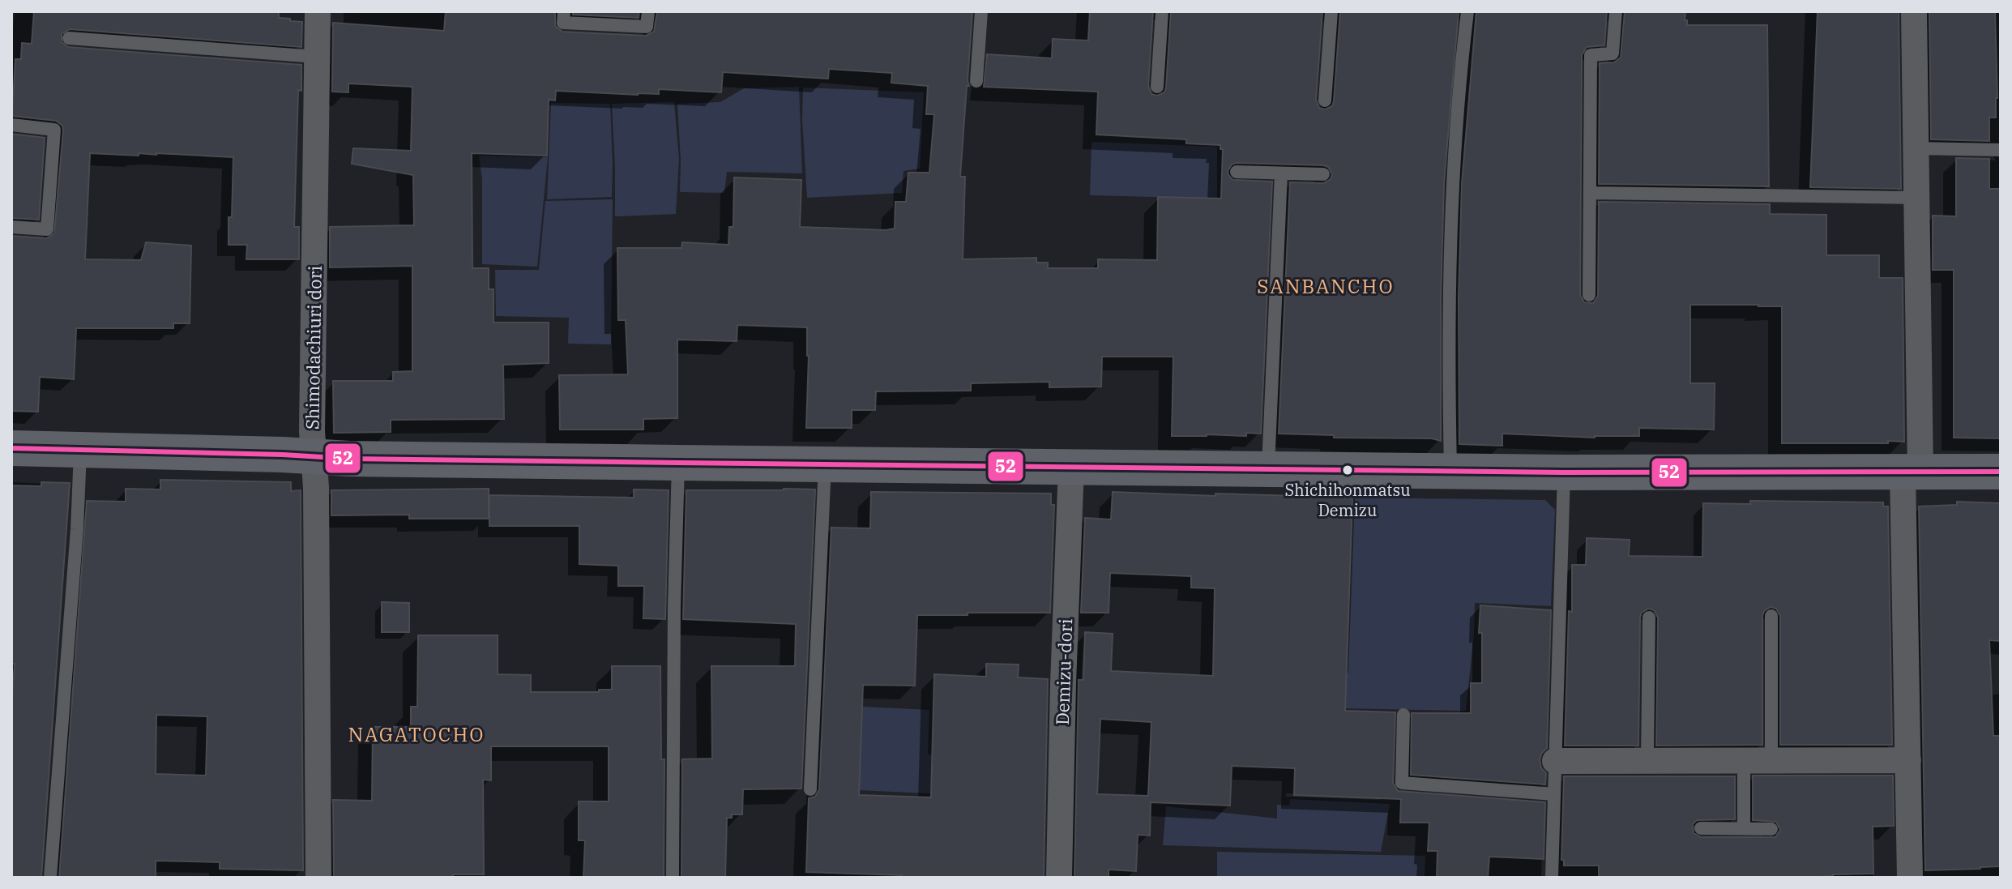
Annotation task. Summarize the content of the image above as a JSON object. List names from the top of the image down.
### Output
{
  "streets": {
    "street": ["Shimodachiuri dori", "Demizu-dori"]
  },
  "districts": ["SANBANCHO", "NAGATOCHO"],
  "places": ["Shichihonmatsu Demizu"],
  "lines": ["transit line 52"]
}
